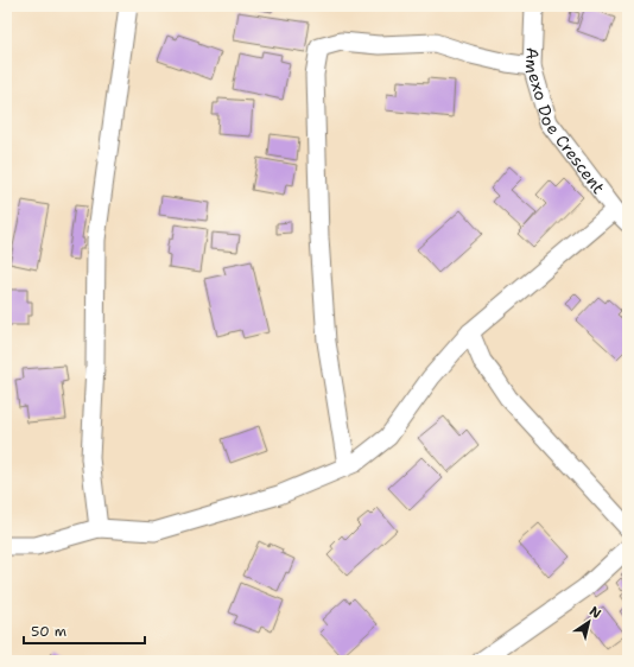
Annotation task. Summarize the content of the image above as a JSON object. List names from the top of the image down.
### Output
{
  "streets": {
    "street": ["Amexo Doe Crescent"]
  },
  "scale_bar": "50 m",
  "north": "top right"
}
